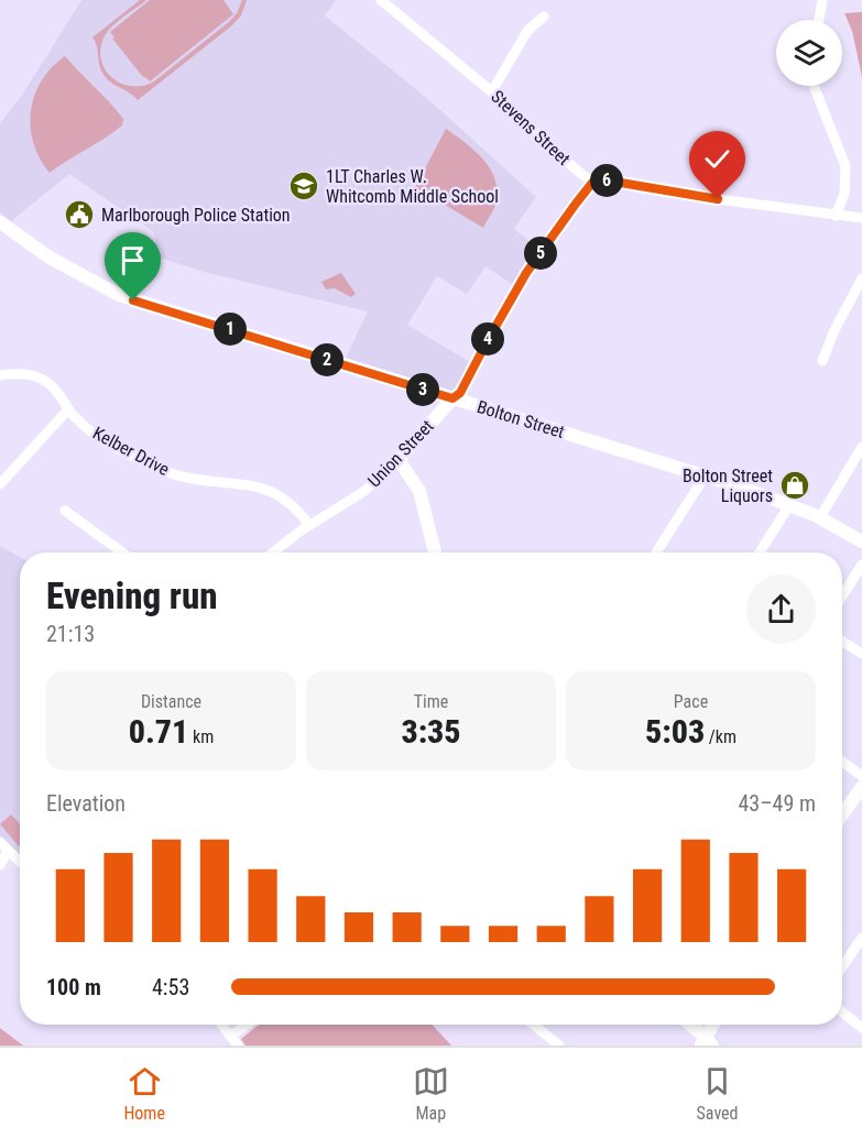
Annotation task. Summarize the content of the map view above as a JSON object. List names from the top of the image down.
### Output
{
  "streets": {
    "main road": ["Bolton Street", "Union Street"],
    "street": ["Stevens Street", "Kelber Drive"]
  },
  "crossings": [
    ["Stevens Street", "Union Street"],
    ["Bolton Street", "Union Street"],
    ["Kelber Drive", "Union Street"]
  ],
  "places": {
    "school or university": ["1LT Charles W. Whitcomb Middle School"],
    "public building": ["Marlborough Police Station"],
    "shop": ["Bolton Street Liquors"]
  },
  "page": {
    "pins": [
      "6",
      "5",
      "1",
      "4",
      "2",
      "3"
    ],
    "heading": ["Evening run", "21:13"],
    "stats": [
      ["Distance", "0.71 km"],
      ["Time", "3:35"],
      ["Pace", "5:03 /km"]
    ],
    "chart": ["Elevation", "43–49 m"],
    "list": [
      {
        "name": "100 m",
        "note": "4:53"
      }
    ],
    "tabs": ["Home", "Map", "Saved"]
  }
}
